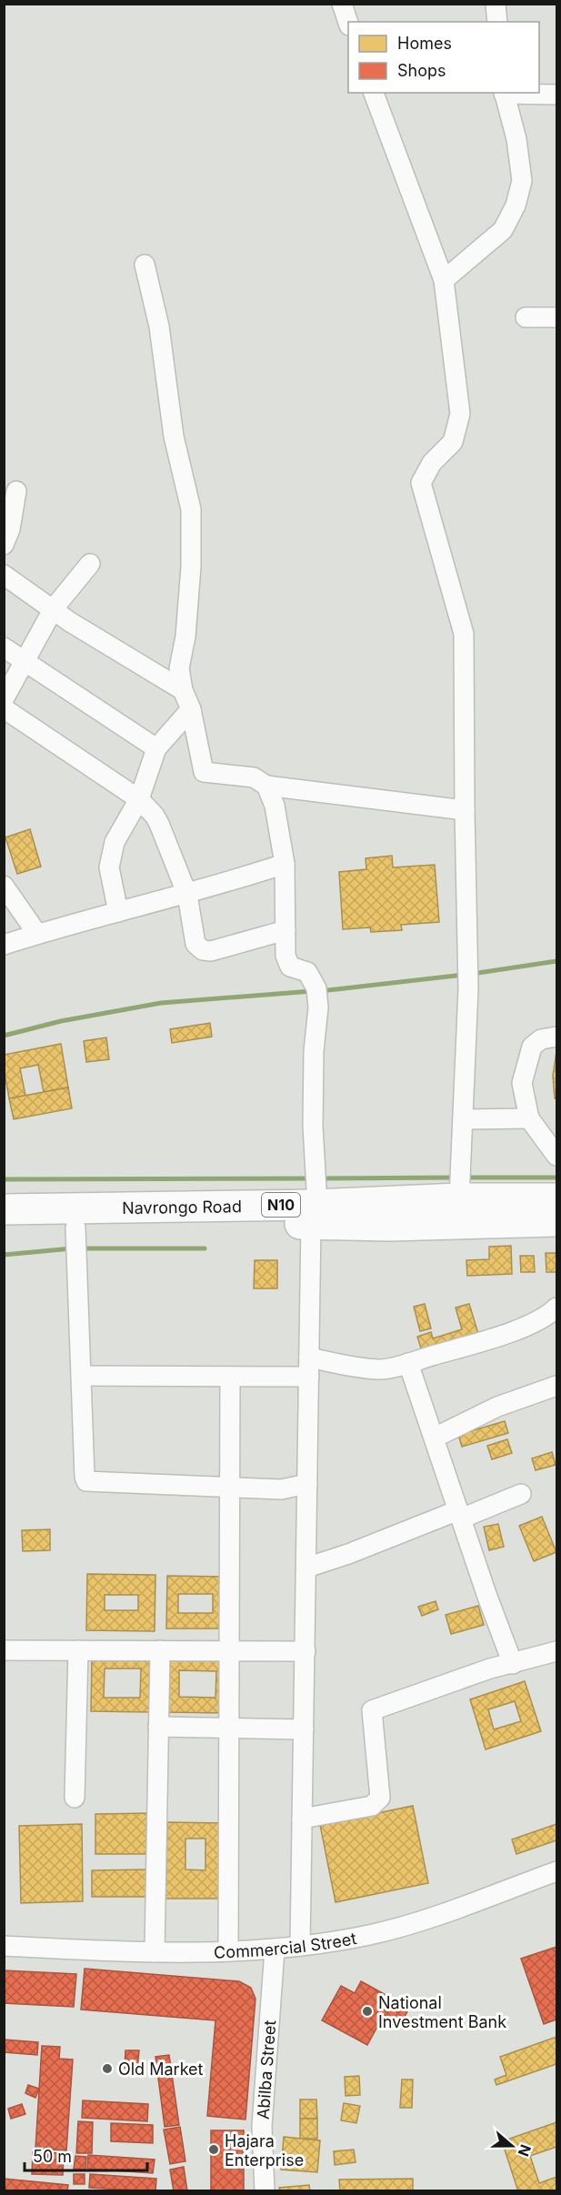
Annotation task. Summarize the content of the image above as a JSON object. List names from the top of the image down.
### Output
{
  "streets": {
    "highway": ["N10", "Navrongo Road"],
    "street": ["Commercial Street", "Abilba Street"]
  },
  "crossings": [
    ["Commercial Street", "Abilba Street"]
  ],
  "places": ["National Investment Bank", "Old Market", "Hajara Enterprise"],
  "legend": ["Homes", "Shops"],
  "scale_bar": "50 m",
  "north": "right"
}
